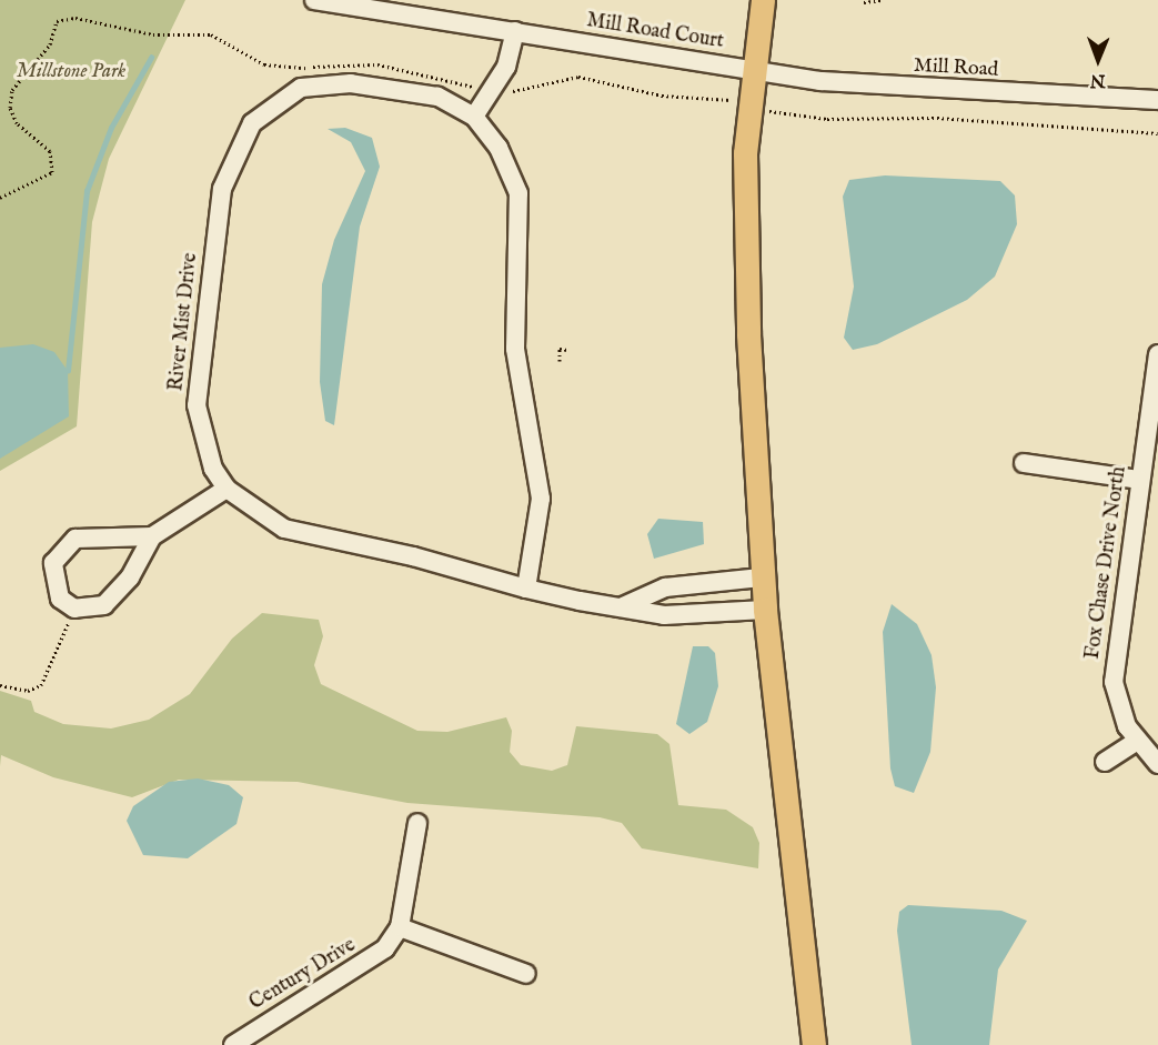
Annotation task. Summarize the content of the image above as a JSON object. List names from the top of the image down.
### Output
{
  "streets": {
    "street": [
      "Mill Road Court",
      "Mill Road",
      "River Mist Drive",
      "Fox Chase Drive North",
      "Century Drive"
    ]
  },
  "crossings": [
    ["Mill Road Court", "Mill Road"]
  ],
  "parks": ["Millstone Park"],
  "north": "bottom"
}
